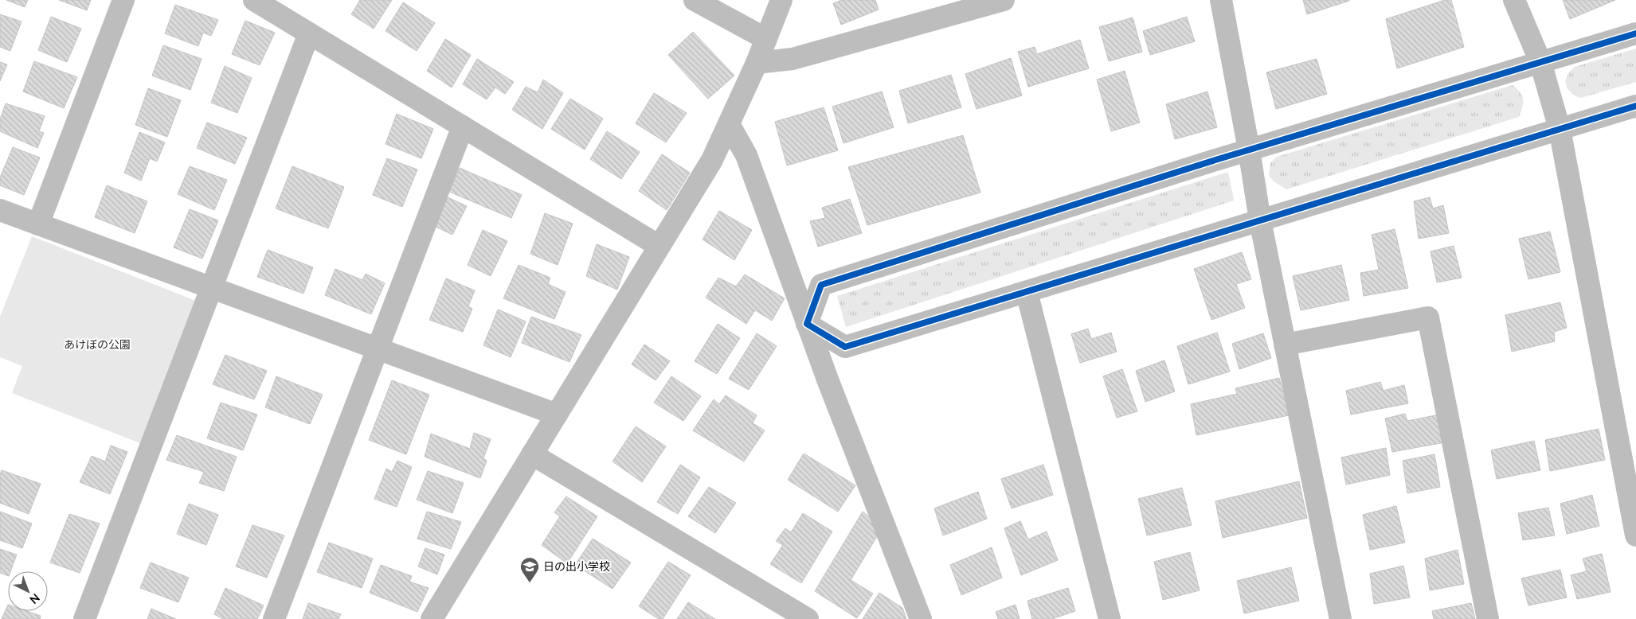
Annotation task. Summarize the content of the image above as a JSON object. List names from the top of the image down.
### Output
{
  "parks": ["あけぼの公園"],
  "places": {
    "school or university": ["日の出小学校"]
  },
  "north": "bottom right"
}
